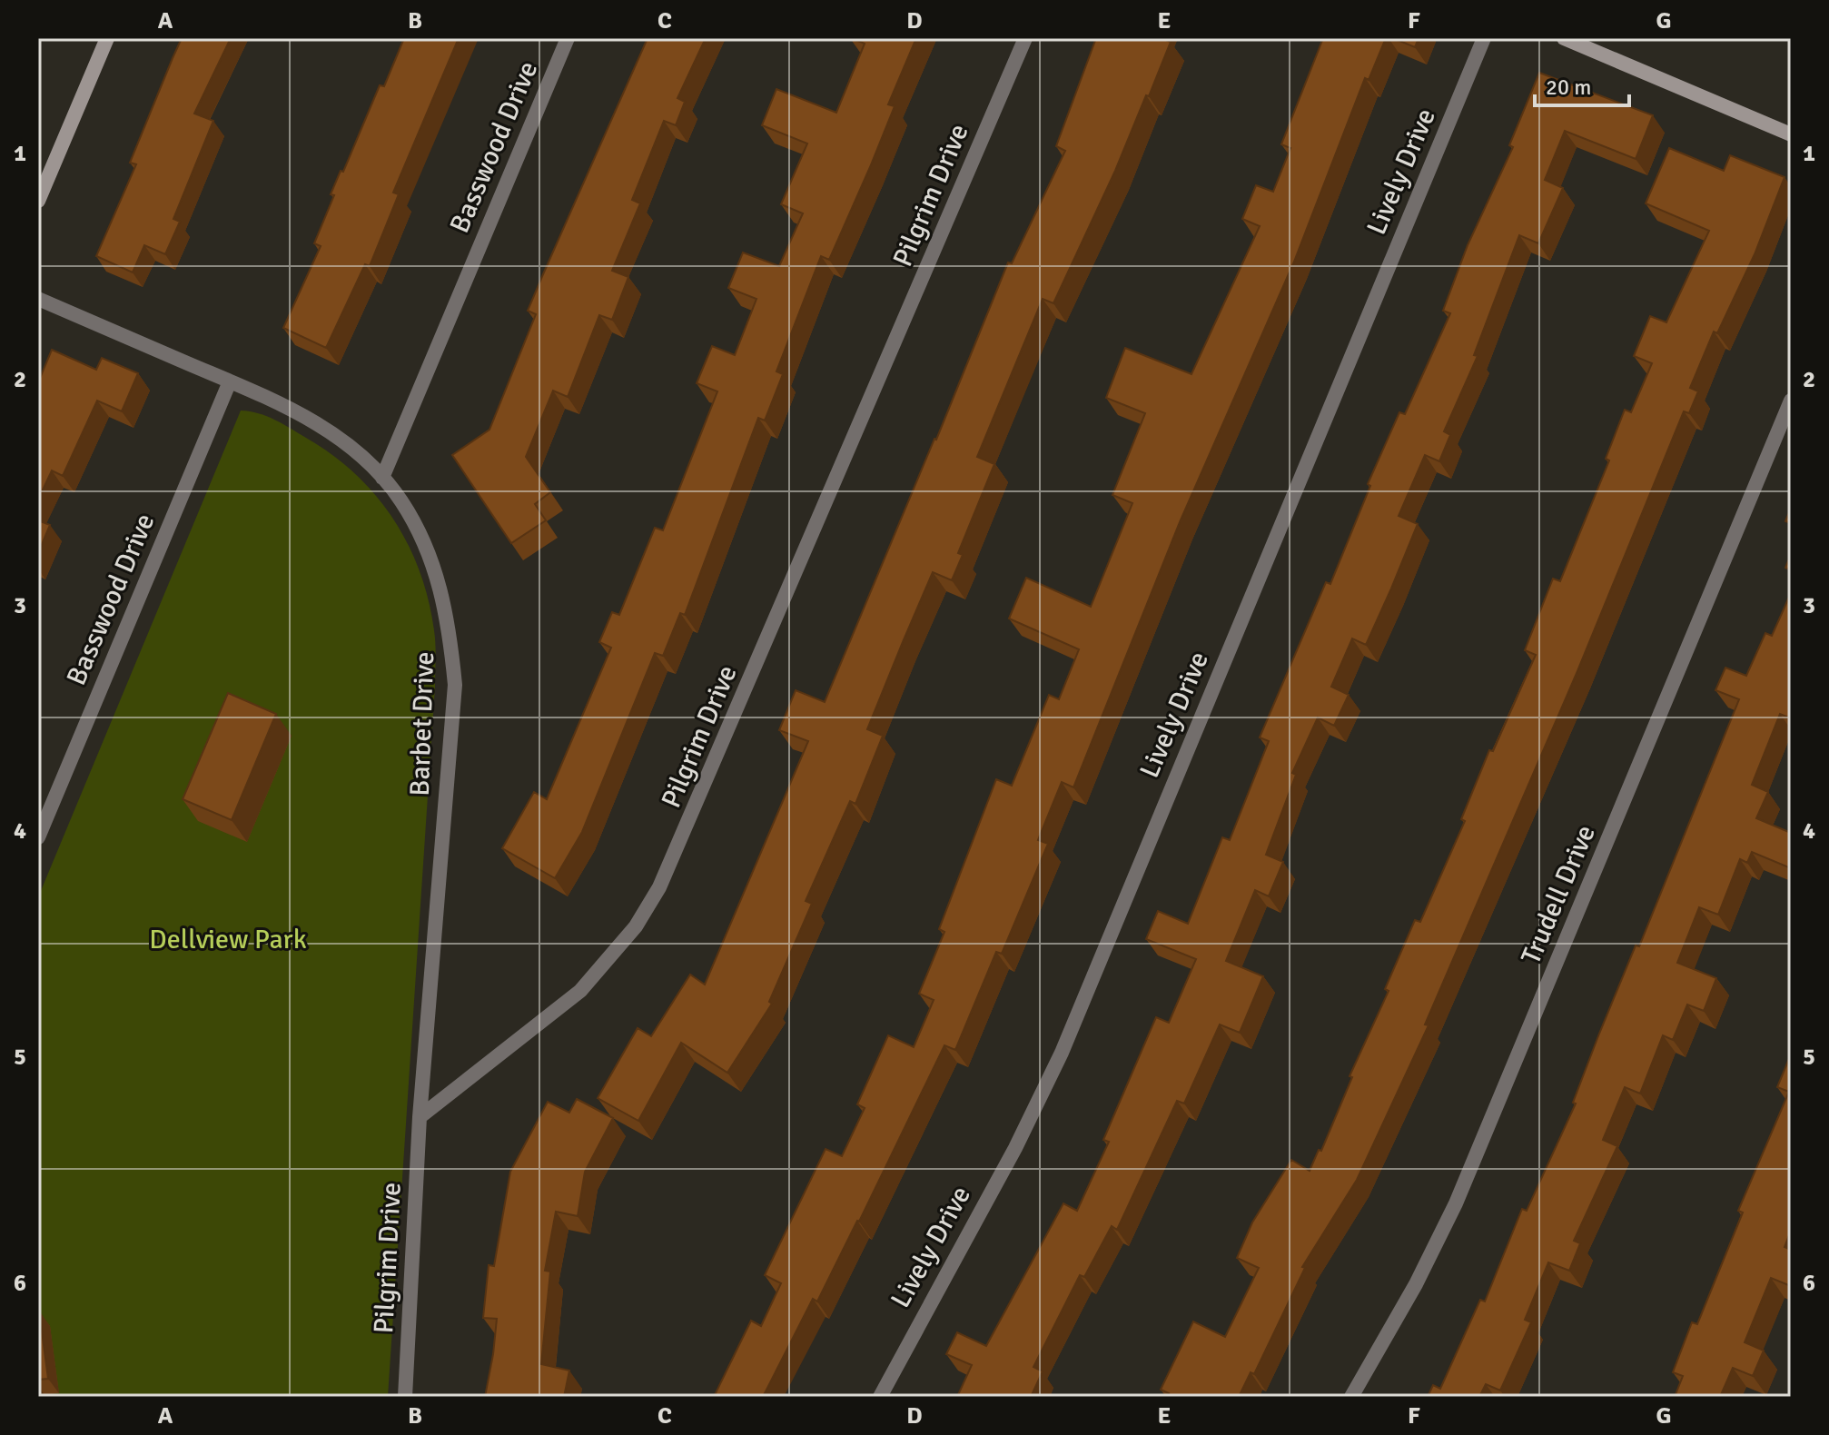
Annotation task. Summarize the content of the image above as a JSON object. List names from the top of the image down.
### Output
{
  "streets": {
    "street": [
      "Basswood Drive",
      "Lively Drive",
      "Pilgrim Drive",
      "Barbet Drive",
      "Trudell Drive"
    ]
  },
  "crossings": [
    ["Basswood Drive", "Barbet Drive"],
    ["Pilgrim Drive", "Barbet Drive"]
  ],
  "parks": ["Dellview Park"],
  "scale_bar": "20 m",
  "grid": {
    "columns": [
      "A",
      "B",
      "C",
      "D",
      "E",
      "F",
      "G"
    ],
    "rows": [
      "1",
      "2",
      "3",
      "4",
      "5",
      "6"
    ]
  }
}
